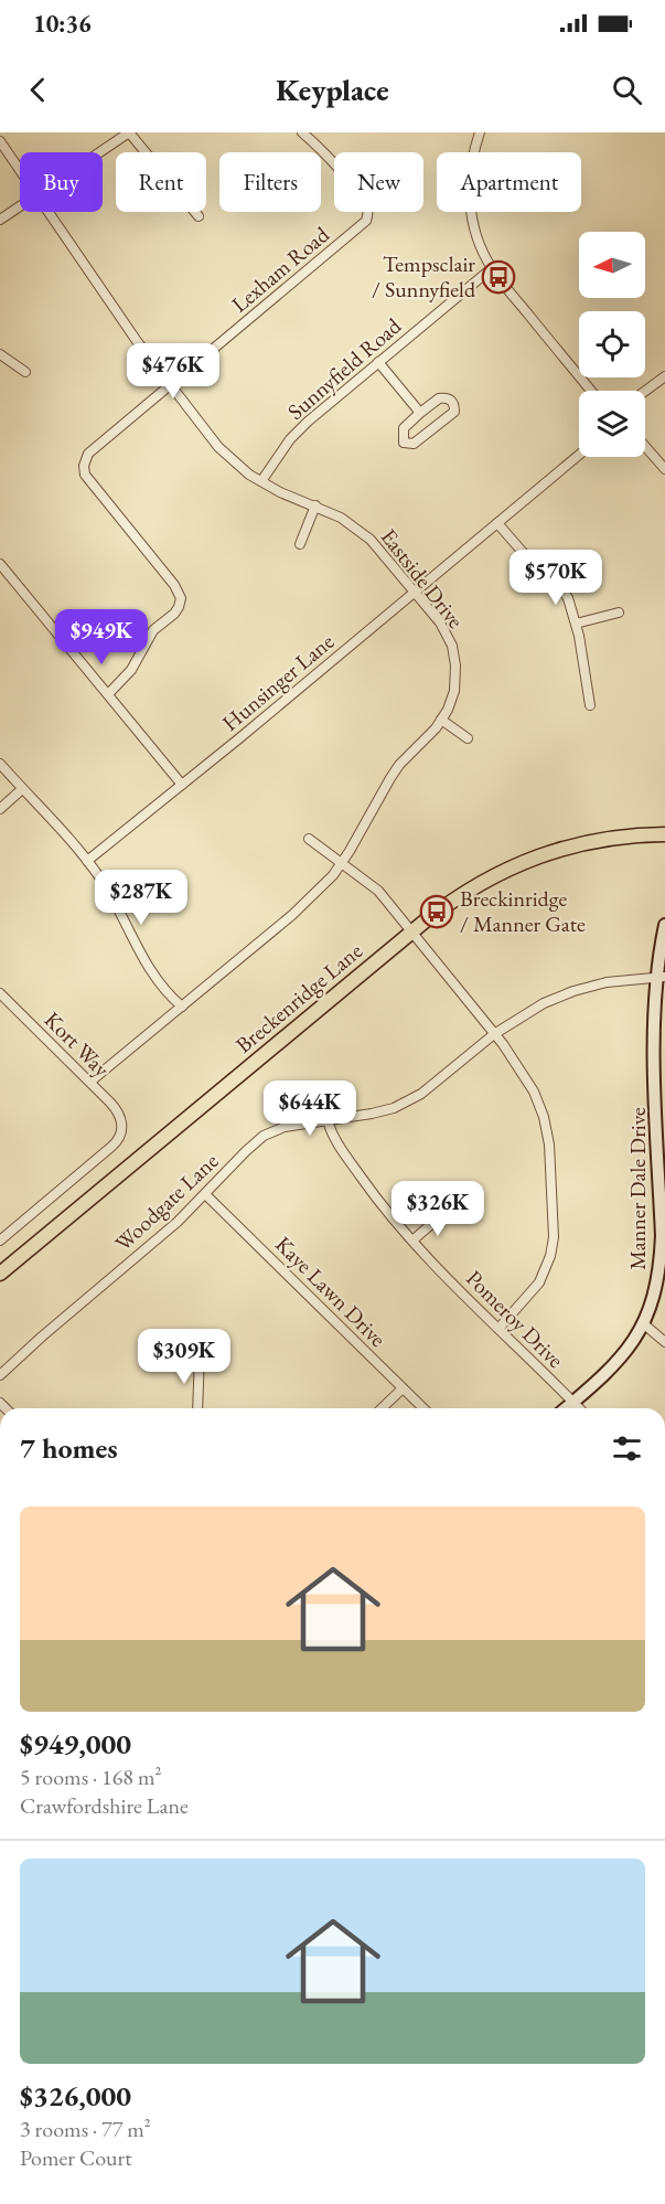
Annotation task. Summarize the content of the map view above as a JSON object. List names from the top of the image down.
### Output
{
  "streets": {
    "main road": ["Breckenridge Lane"],
    "street": [
      "Lexham Road",
      "Sunnyfield Road",
      "Eastside Drive",
      "Hunsinger Lane",
      "Kort Way",
      "Manner Dale Drive",
      "Woodgate Lane",
      "Kaye Lawn Drive",
      "Pomeroy Drive"
    ]
  },
  "crossings": [
    ["Lexham Road", "Eastside Drive"],
    ["Sunnyfield Road", "Eastside Drive"],
    ["Eastside Drive", "Hunsinger Lane"],
    ["Eastside Drive", "Kort Way"],
    ["Manner Dale Drive", "Woodgate Lane"],
    ["Manner Dale Drive", "Pomeroy Drive"],
    ["Woodgate Lane", "Kaye Lawn Drive"],
    ["Woodgate Lane", "Pomeroy Drive"]
  ],
  "places": {
    "bus stop": ["Tempsclair / Sunnyfield", "Breckinridge / Manner Gate"]
  },
  "north": "left",
  "page": {
    "status": "10:36",
    "header": "Keyplace",
    "chip": [
      "Buy",
      "Rent",
      "Filters",
      "New",
      "Apartment"
    ],
    "price": [
      "$476K",
      "$570K",
      "$949K",
      "$287K",
      "$644K",
      "$326K",
      "$309K"
    ],
    "heading": "7 homes",
    "list": [
      {
        "name": "$949,000",
        "note": "5 rooms · 168 m² · Crawfordshire Lane"
      },
      {
        "name": "$326,000",
        "note": "3 rooms · 77 m² · Pomer Court"
      }
    ]
  }
}
